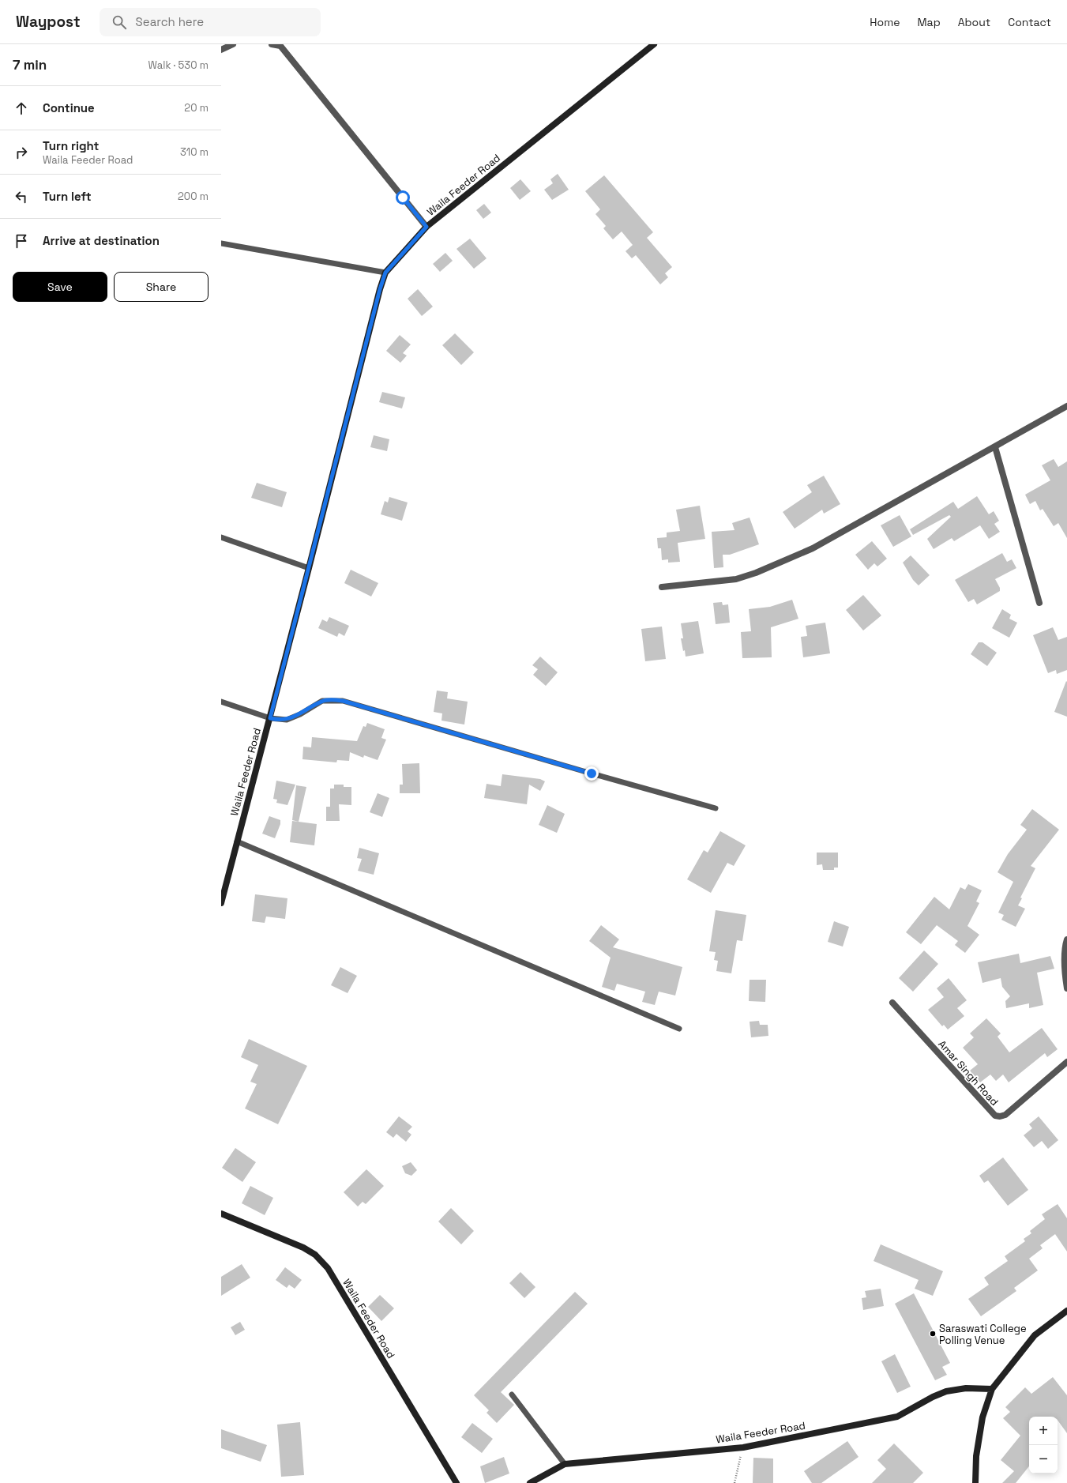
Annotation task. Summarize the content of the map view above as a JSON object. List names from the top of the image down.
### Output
{
  "streets": {
    "street": ["Waila Feeder Road", "Amar Singh Road"]
  },
  "places": ["Saraswati College Polling Venue"],
  "page": {
    "header": "Waypost",
    "search": "Search here",
    "nav": [
      "Home",
      "Map",
      "About",
      "Contact"
    ],
    "heading": ["7 min", "Walk · 530 m"],
    "list": [
      ["Continue", "20 m"],
      ["Turn right", "Waila Feeder Road", "310 m"],
      ["Turn left", "200 m"],
      "Arrive at destination"
    ],
    "buttons": ["Save", "Share"],
    "map_buttons": ["+", "−"]
  }
}
